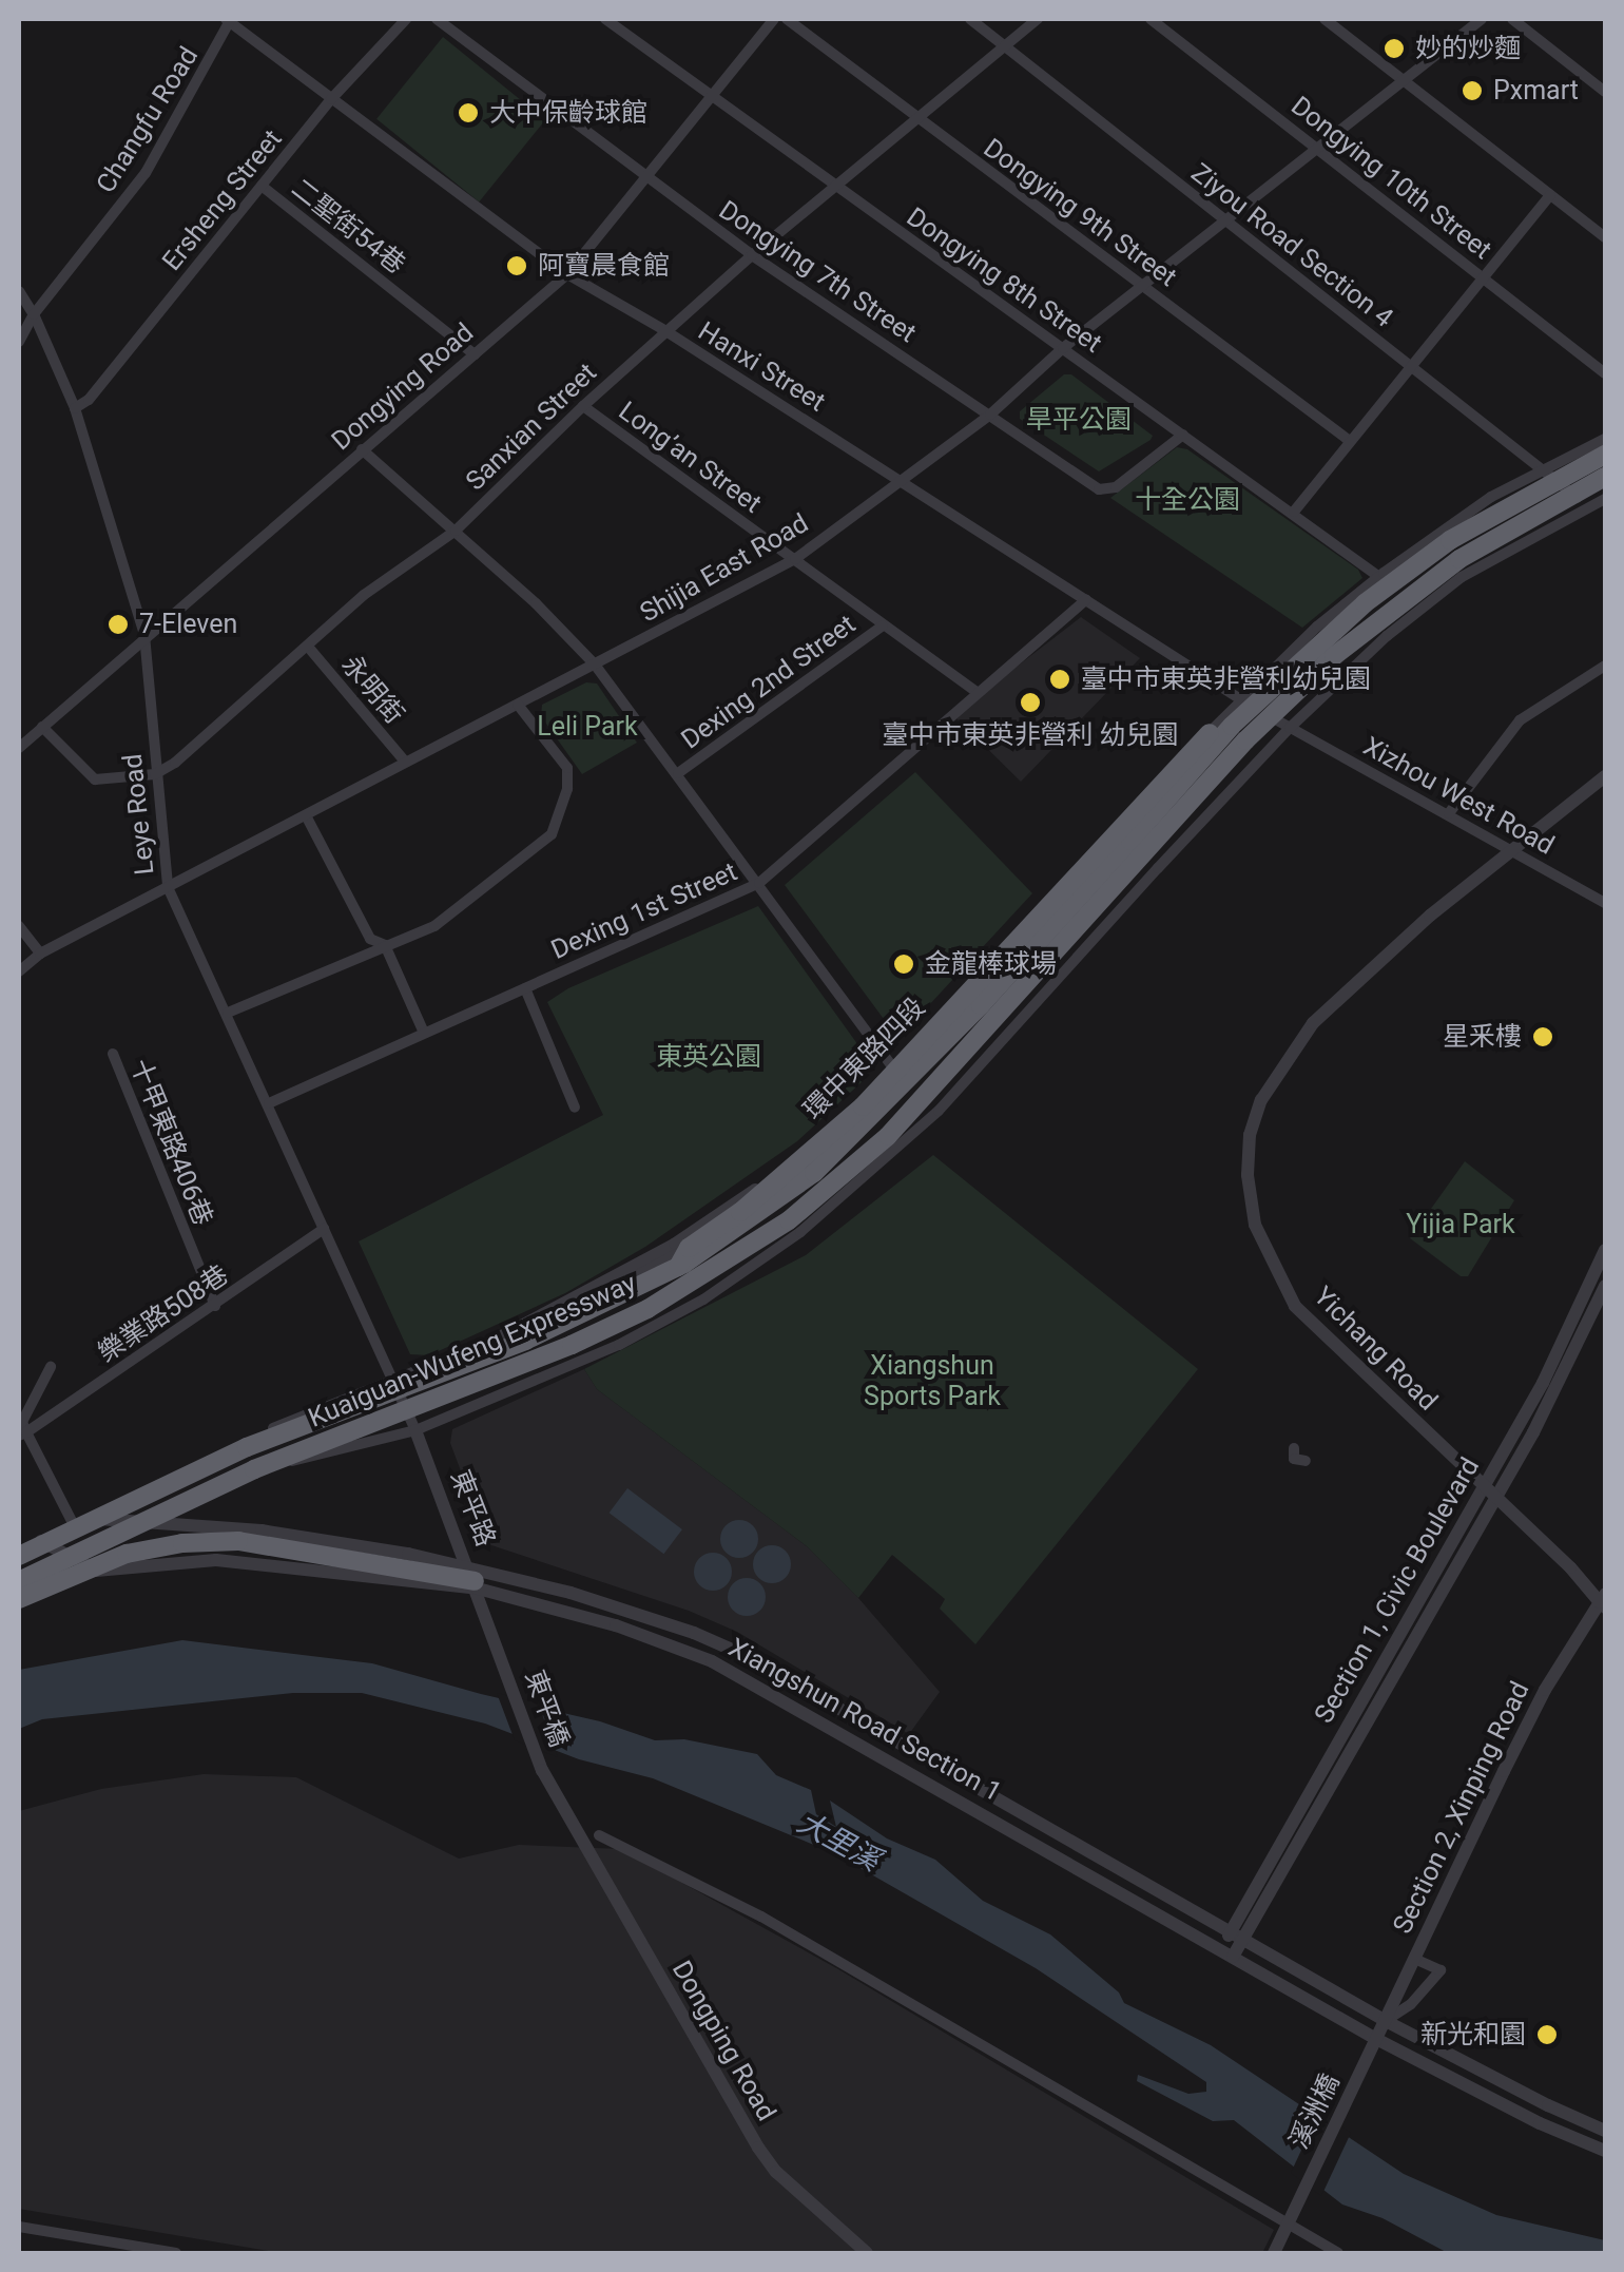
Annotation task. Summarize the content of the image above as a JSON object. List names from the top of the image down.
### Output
{
  "streets": {
    "highway": ["Kuaiguan-Wufeng Expressway"],
    "street": [
      "Changfu Road",
      "Dongying 10th Street",
      "Ersheng Street",
      "Dongying 9th Street",
      "二聖街54巷",
      "Ziyou Road Section 4",
      "Dongying 7th Street",
      "Dongying 8th Street",
      "Hanxi Street",
      "Dongying Road",
      "Sanxian Street",
      "Long’an Street",
      "Shijia East Road",
      "Dexing 2nd Street",
      "永明街",
      "Xizhou West Road",
      "Leye Road",
      "Dexing 1st Street",
      "環中東路四段",
      "十甲東路406巷",
      "樂業路508巷",
      "Yichang Road",
      "東平路",
      "Section 1, Civic Boulevard",
      "東平橋",
      "Xiangshun Road Section 1",
      "Section 2, Xinping Road",
      "Dongping Road",
      "溪洲橋"
    ]
  },
  "crossings": [
    ["Changfu Road", "Hanxi Street"],
    ["Changfu Road", "Leye Road"],
    ["Dongying 10th Street", "Shijia East Road"],
    ["Ersheng Street", "二聖街54巷"],
    ["Ersheng Street", "Hanxi Street"],
    ["Ersheng Street", "Leye Road"],
    ["Dongying 9th Street", "Sanxian Street"],
    ["Dongying 9th Street", "Shijia East Road"],
    ["二聖街54巷", "Dongying Road"],
    ["Ziyou Road Section 4", "Sanxian Street"],
    ["Ziyou Road Section 4", "Shijia East Road"],
    ["Dongying 7th Street", "Dongying 8th Street"],
    ["Dongying 7th Street", "Dongying Road"],
    ["Dongying 7th Street", "Sanxian Street"],
    ["Dongying 7th Street", "Shijia East Road"],
    ["Dongying 8th Street", "Dongying Road"],
    ["Dongying 8th Street", "Sanxian Street"],
    ["Dongying 8th Street", "Shijia East Road"],
    ["Hanxi Street", "Dongying Road"],
    ["Hanxi Street", "Sanxian Street"],
    ["Hanxi Street", "Shijia East Road"],
    ["Hanxi Street", "Xizhou West Road"],
    ["Hanxi Street", "Dexing 1st Street"],
    ["Dongying Road", "Leye Road"],
    ["Sanxian Street", "Long’an Street"],
    ["Sanxian Street", "永明街"],
    ["Sanxian Street", "Leye Road"],
    ["Long’an Street", "Shijia East Road"],
    ["Long’an Street", "Dexing 2nd Street"],
    ["Long’an Street", "Dexing 1st Street"],
    ["Shijia East Road", "永明街"],
    ["Shijia East Road", "Leye Road"],
    ["Xizhou West Road", "Yichang Road"],
    ["Leye Road", "Dexing 1st Street"],
    ["Leye Road", "樂業路508巷"],
    ["Leye Road", "東平路"],
    ["十甲東路406巷", "樂業路508巷"],
    ["Yichang Road", "Section 1, Civic Boulevard"],
    ["Yichang Road", "Section 2, Xinping Road"],
    ["東平路", "東平橋"],
    ["東平路", "Xiangshun Road Section 1"],
    ["Section 1, Civic Boulevard", "Xiangshun Road Section 1"],
    ["東平橋", "Dongping Road"],
    ["Xiangshun Road Section 1", "Section 2, Xinping Road"],
    ["Xiangshun Road Section 1", "溪洲橋"],
    ["Section 2, Xinping Road", "溪洲橋"]
  ],
  "water": ["大里溪"],
  "parks": [
    "旱平公園",
    "十全公園",
    "Leli Park",
    "東英公園",
    "Yijia Park",
    "Xiangshun Sports Park"
  ],
  "places": [
    "妙的炒麵",
    "Pxmart",
    "大中保齡球館",
    "阿寶晨食館",
    "7-Eleven",
    "臺中市東英非營利幼兒園",
    "臺中市東英非營利 幼兒園",
    "金龍棒球場",
    "星釆樓",
    "新光和園"
  ]
}
